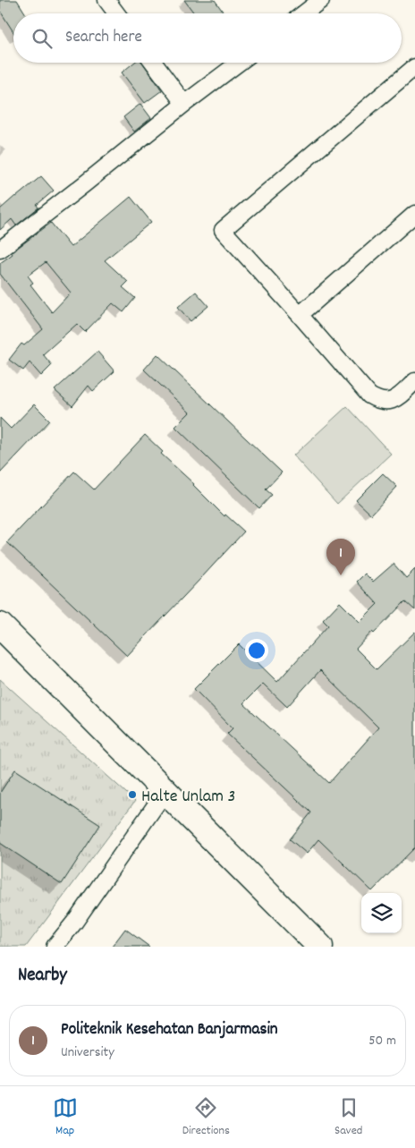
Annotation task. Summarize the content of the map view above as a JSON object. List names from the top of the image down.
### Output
{
  "places": ["Halte Unlam 3"],
  "page": {
    "search": "Search here",
    "pins": "1",
    "heading": "Nearby",
    "list": [
      {
        "mark": "1",
        "name": "Politeknik Kesehatan Banjarmasin",
        "note": "University",
        "value": "50 m"
      }
    ],
    "nav": ["Map", "Directions", "Saved"]
  }
}
